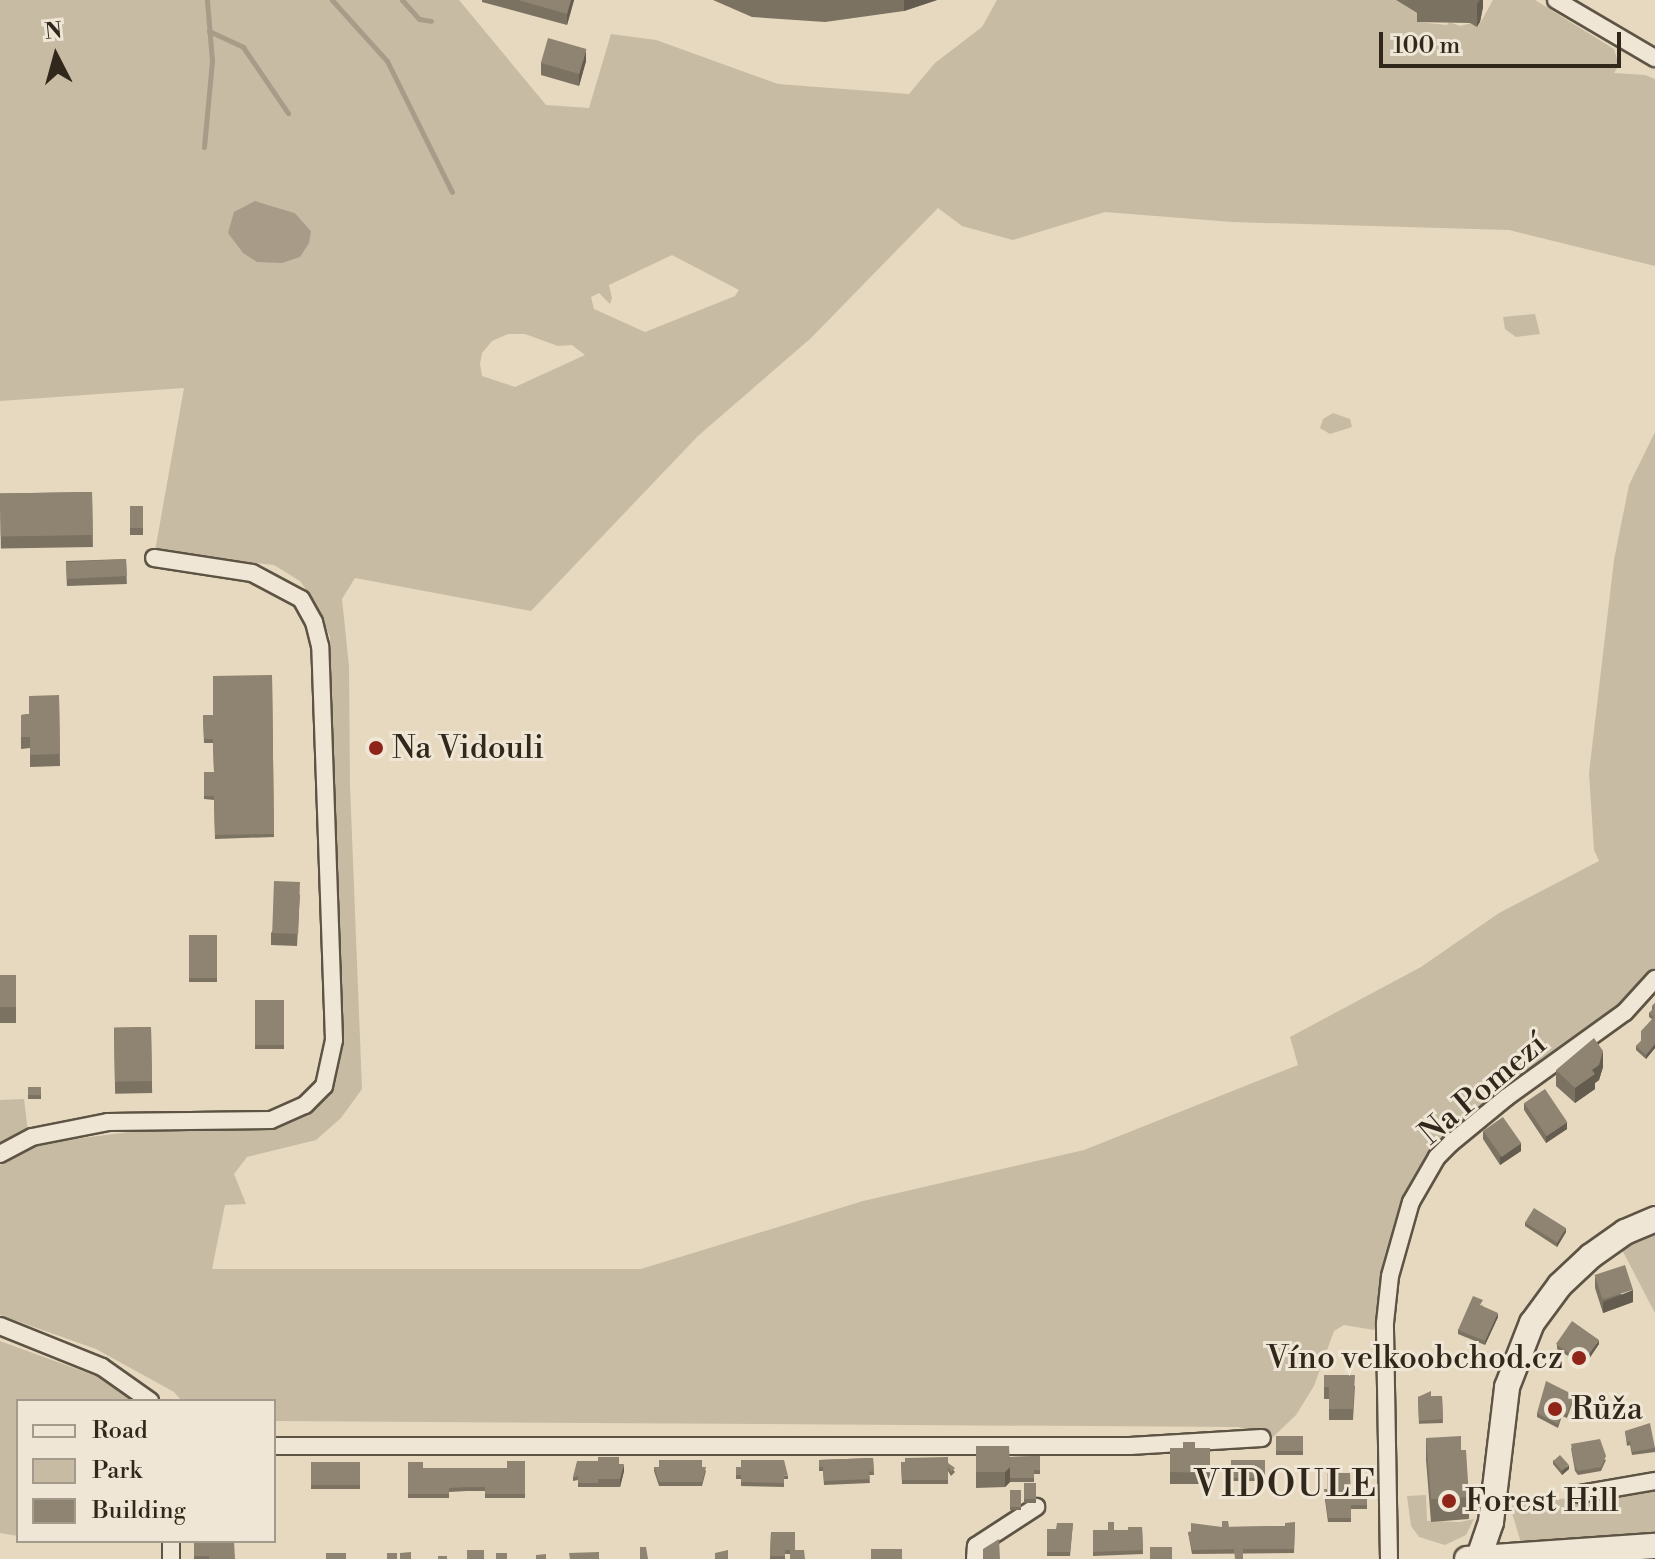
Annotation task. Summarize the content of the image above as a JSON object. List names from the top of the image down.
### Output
{
  "streets": {
    "street": ["Na Pomezí"]
  },
  "districts": ["VIDOULE"],
  "places": [
    "Na Vidouli",
    "Víno velkoobchod.cz",
    "Růža",
    "Forest Hill"
  ],
  "legend": ["Road", "Park", "Building"],
  "scale_bar": "100 m",
  "north": "top"
}
